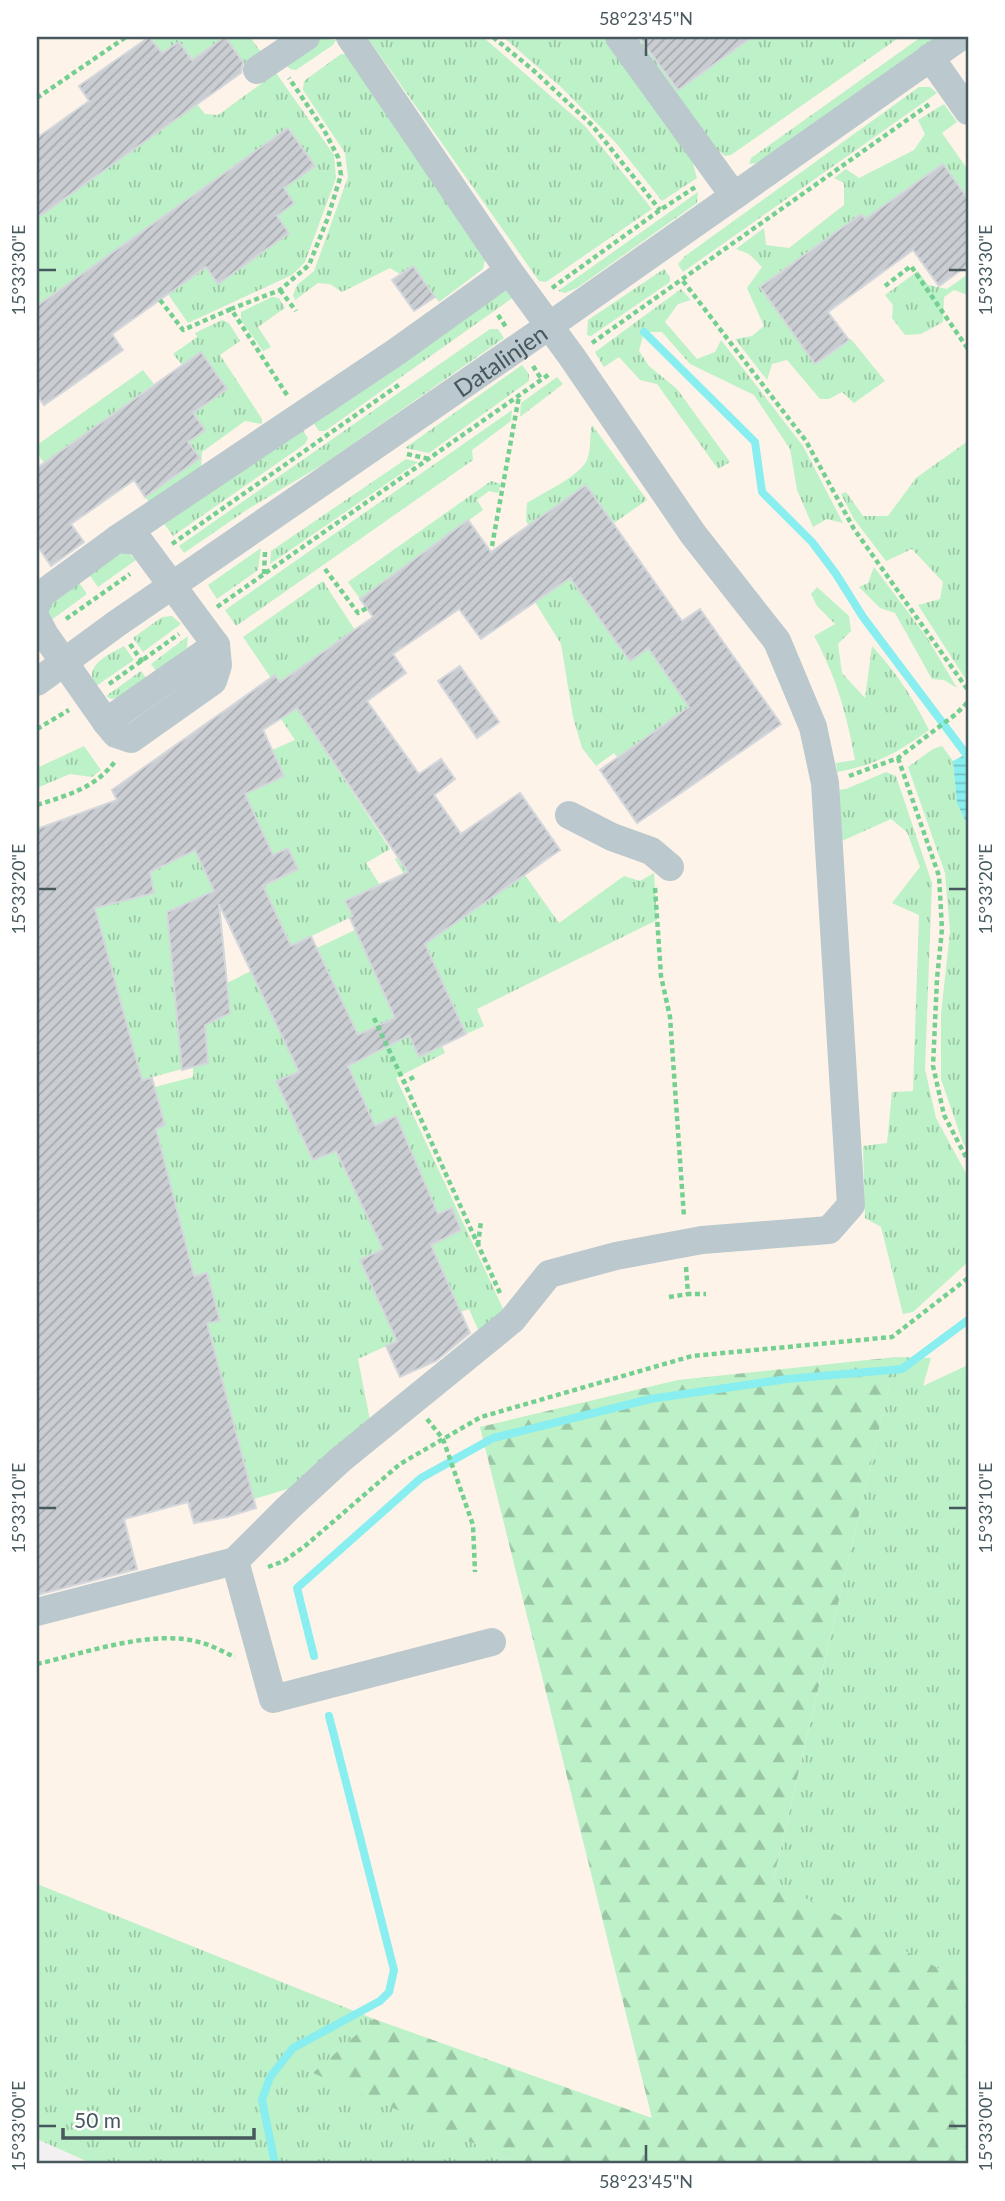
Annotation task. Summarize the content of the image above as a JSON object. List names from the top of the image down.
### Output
{
  "streets": {
    "street": ["Datalinjen"]
  },
  "scale_bar": "50 m",
  "coordinates": [
    "58°23'45\"N",
    "15°33'30\"E",
    "15°33'20\"E",
    "15°33'10\"E",
    "15°33'00\"E"
  ]
}
